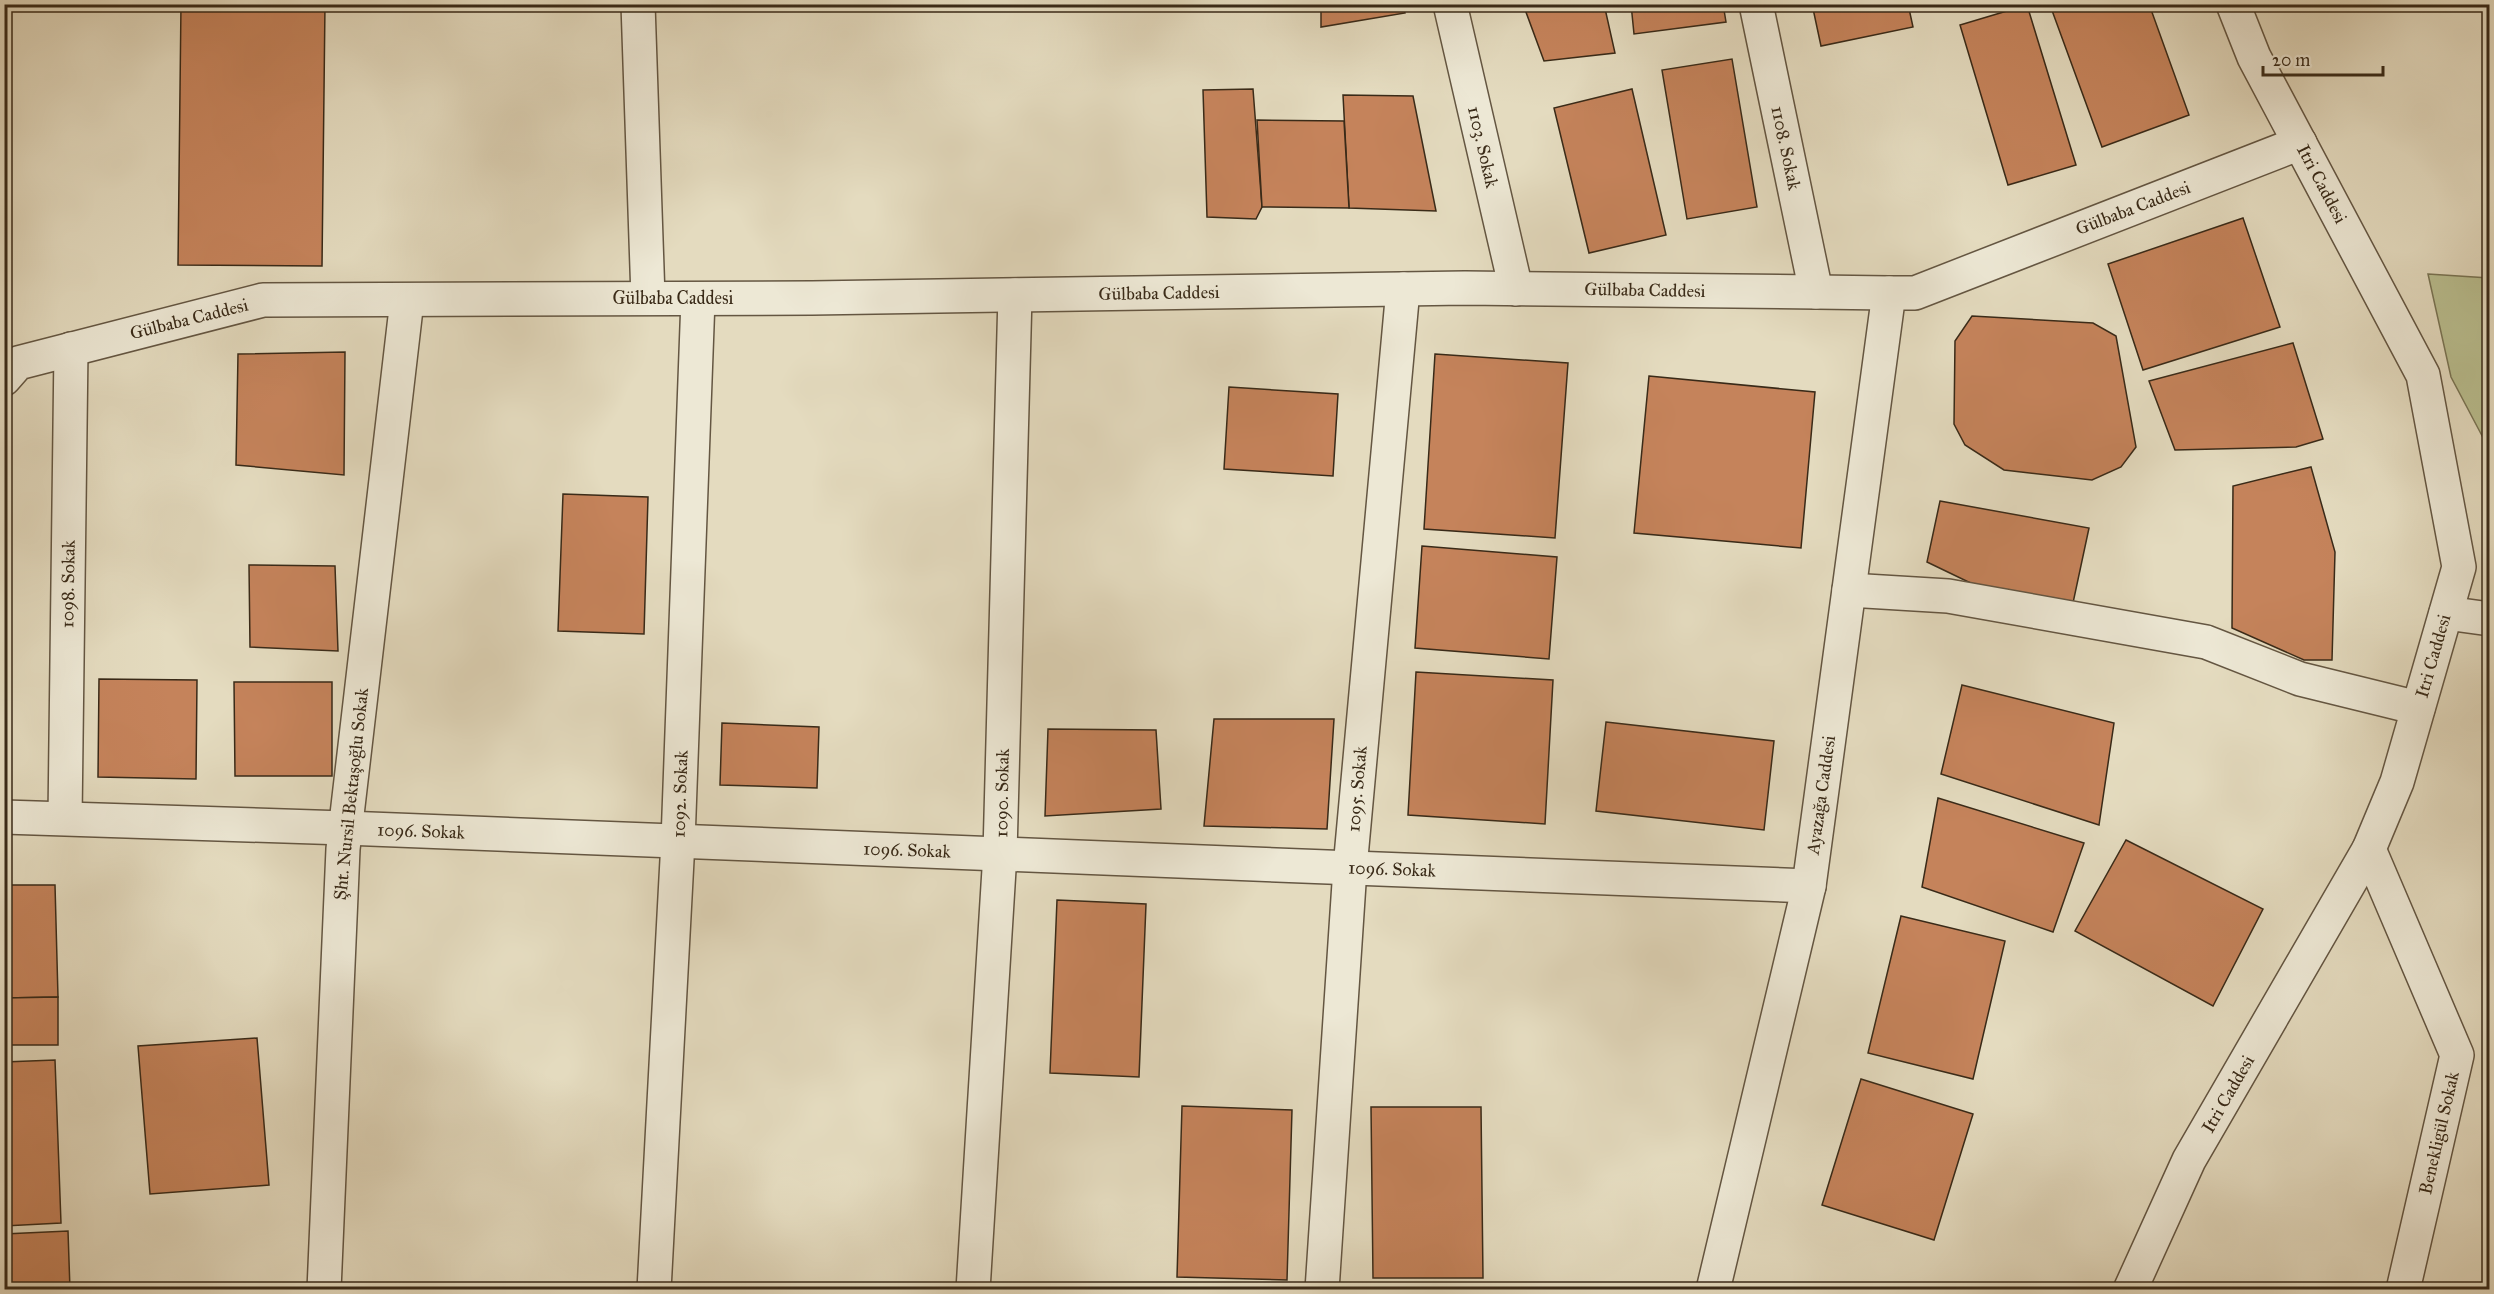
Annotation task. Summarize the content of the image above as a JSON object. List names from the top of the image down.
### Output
{
  "streets": {
    "street": [
      "1103. Sokak",
      "1108. Sokak",
      "Itri Caddesi",
      "Gülbaba Caddesi",
      "1098. Sokak",
      "1095. Sokak",
      "1090. Sokak",
      "Şht. Nursil Bektaşoğlu Sokak",
      "1092. Sokak",
      "Ayazağa Caddesi",
      "1096. Sokak",
      "Benekligül Sokak"
    ]
  },
  "crossings": [
    ["1103. Sokak", "Gülbaba Caddesi"],
    ["1108. Sokak", "Gülbaba Caddesi"],
    ["Itri Caddesi", "Gülbaba Caddesi"],
    ["Itri Caddesi", "Benekligül Sokak"],
    ["Gülbaba Caddesi", "1098. Sokak"],
    ["Gülbaba Caddesi", "1095. Sokak"],
    ["Gülbaba Caddesi", "1090. Sokak"],
    ["Gülbaba Caddesi", "Şht. Nursil Bektaşoğlu Sokak"],
    ["Gülbaba Caddesi", "1092. Sokak"],
    ["Gülbaba Caddesi", "Ayazağa Caddesi"],
    ["1098. Sokak", "1096. Sokak"],
    ["1095. Sokak", "1096. Sokak"],
    ["1090. Sokak", "1096. Sokak"],
    ["Şht. Nursil Bektaşoğlu Sokak", "1096. Sokak"],
    ["1092. Sokak", "1096. Sokak"],
    ["Ayazağa Caddesi", "1096. Sokak"]
  ],
  "scale_bar": "20 m"
}
